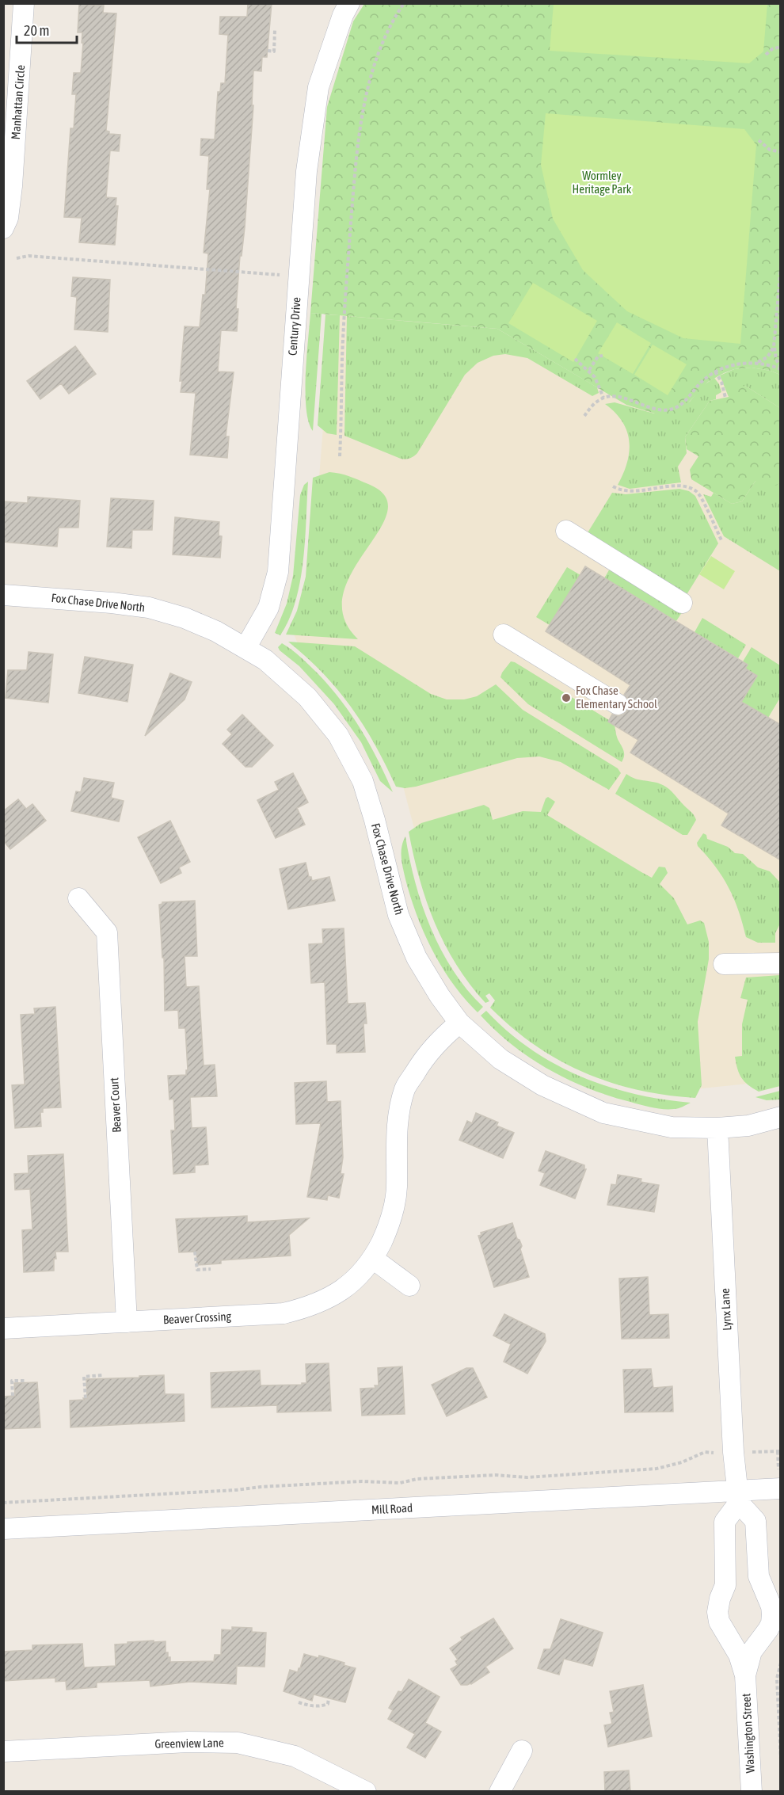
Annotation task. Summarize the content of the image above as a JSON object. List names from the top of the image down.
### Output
{
  "streets": {
    "street": [
      "Manhattan Circle",
      "Century Drive",
      "Fox Chase Drive North",
      "Beaver Court",
      "Lynx Lane",
      "Beaver Crossing",
      "Mill Road",
      "Washington Street",
      "Greenview Lane"
    ]
  },
  "crossings": [
    ["Century Drive", "Fox Chase Drive North"],
    ["Fox Chase Drive North", "Lynx Lane"],
    ["Fox Chase Drive North", "Beaver Crossing"],
    ["Beaver Court", "Beaver Crossing"],
    ["Lynx Lane", "Mill Road"],
    ["Lynx Lane", "Washington Street"],
    ["Mill Road", "Washington Street"]
  ],
  "parks": ["Wormley Heritage Park"],
  "places": ["Fox Chase Elementary School"],
  "scale_bar": "20 m"
}
